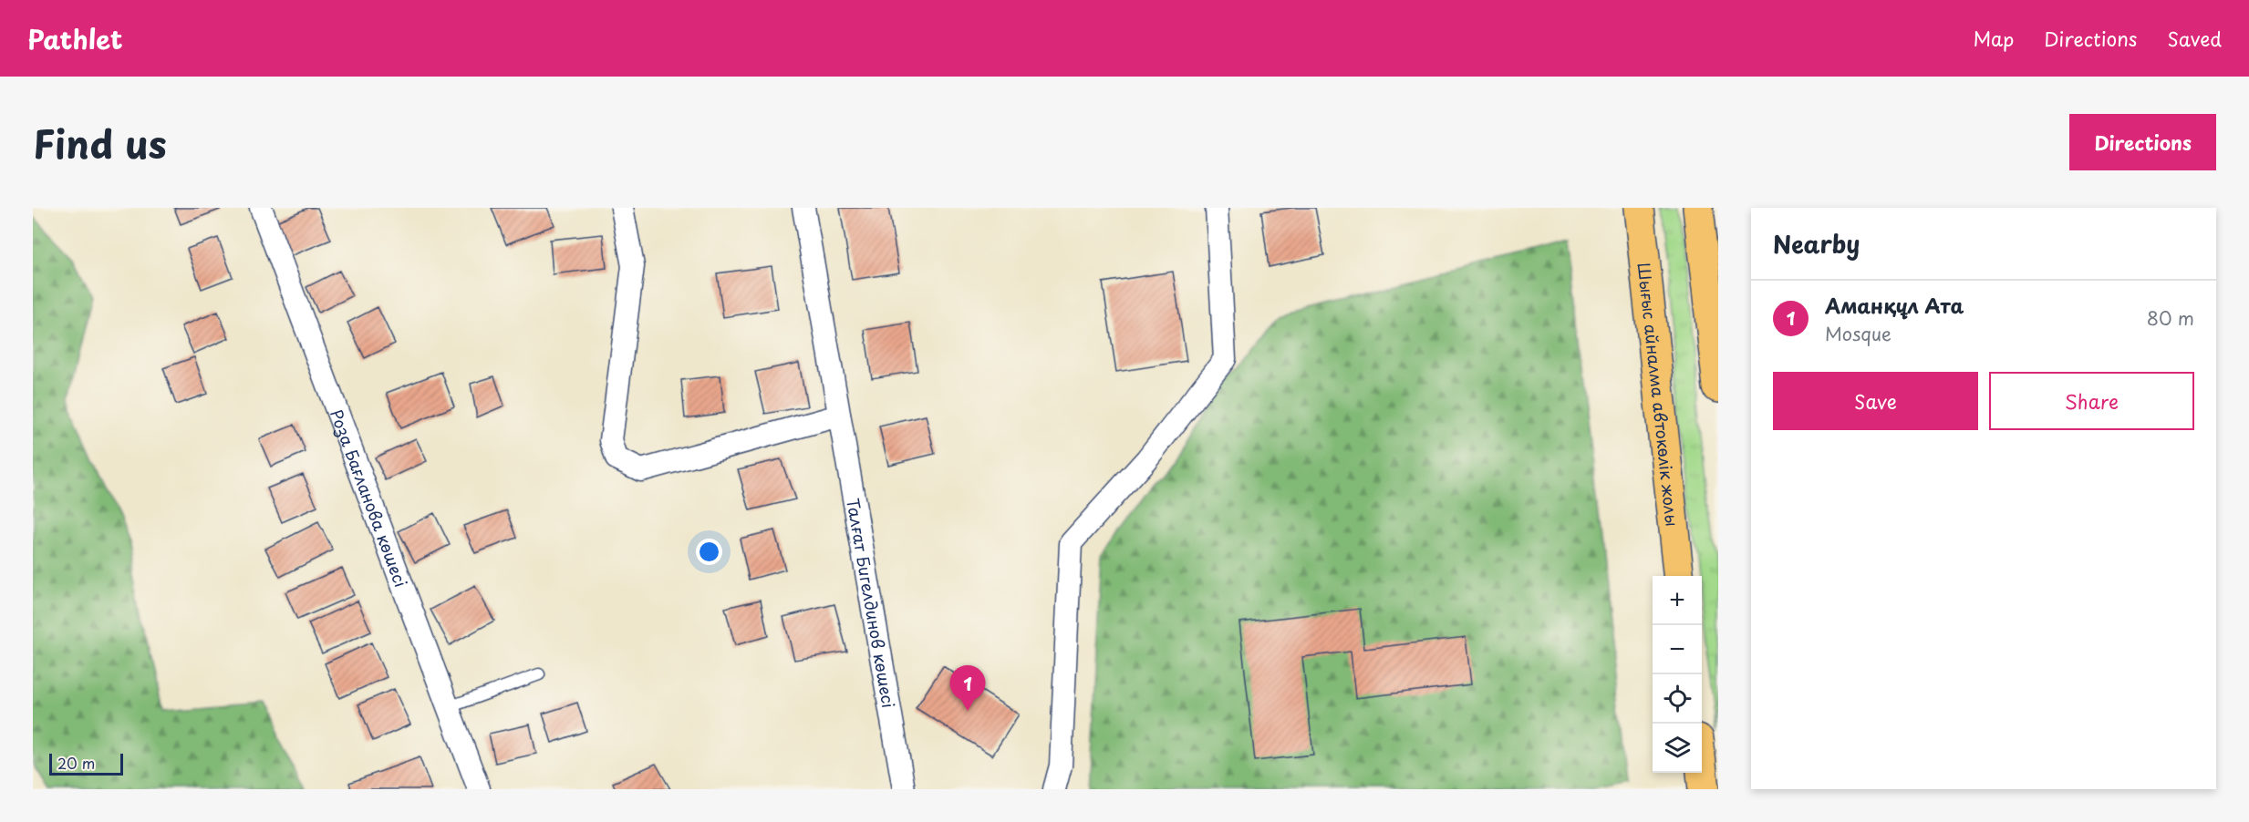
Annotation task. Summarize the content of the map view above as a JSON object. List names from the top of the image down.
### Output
{
  "streets": {
    "main road": ["Шығыс айналма автокөлік жолы"],
    "street": ["Роза Бағланова көшесі", "Талғат Бигелдинов көшесі"]
  },
  "scale_bar": "20 m",
  "page": {
    "header": "Pathlet",
    "nav": ["Map", "Directions", "Saved"],
    "title": "Find us",
    "buttons": [
      "Directions",
      ["Save", "Share"]
    ],
    "heading": "Nearby",
    "list": [
      {
        "mark": "1",
        "name": "Аманқұл Ата",
        "note": "Mosque",
        "value": "80 m"
      }
    ],
    "map_buttons": ["+", "−"],
    "pins": "1",
    "scale": "20 m"
  }
}
